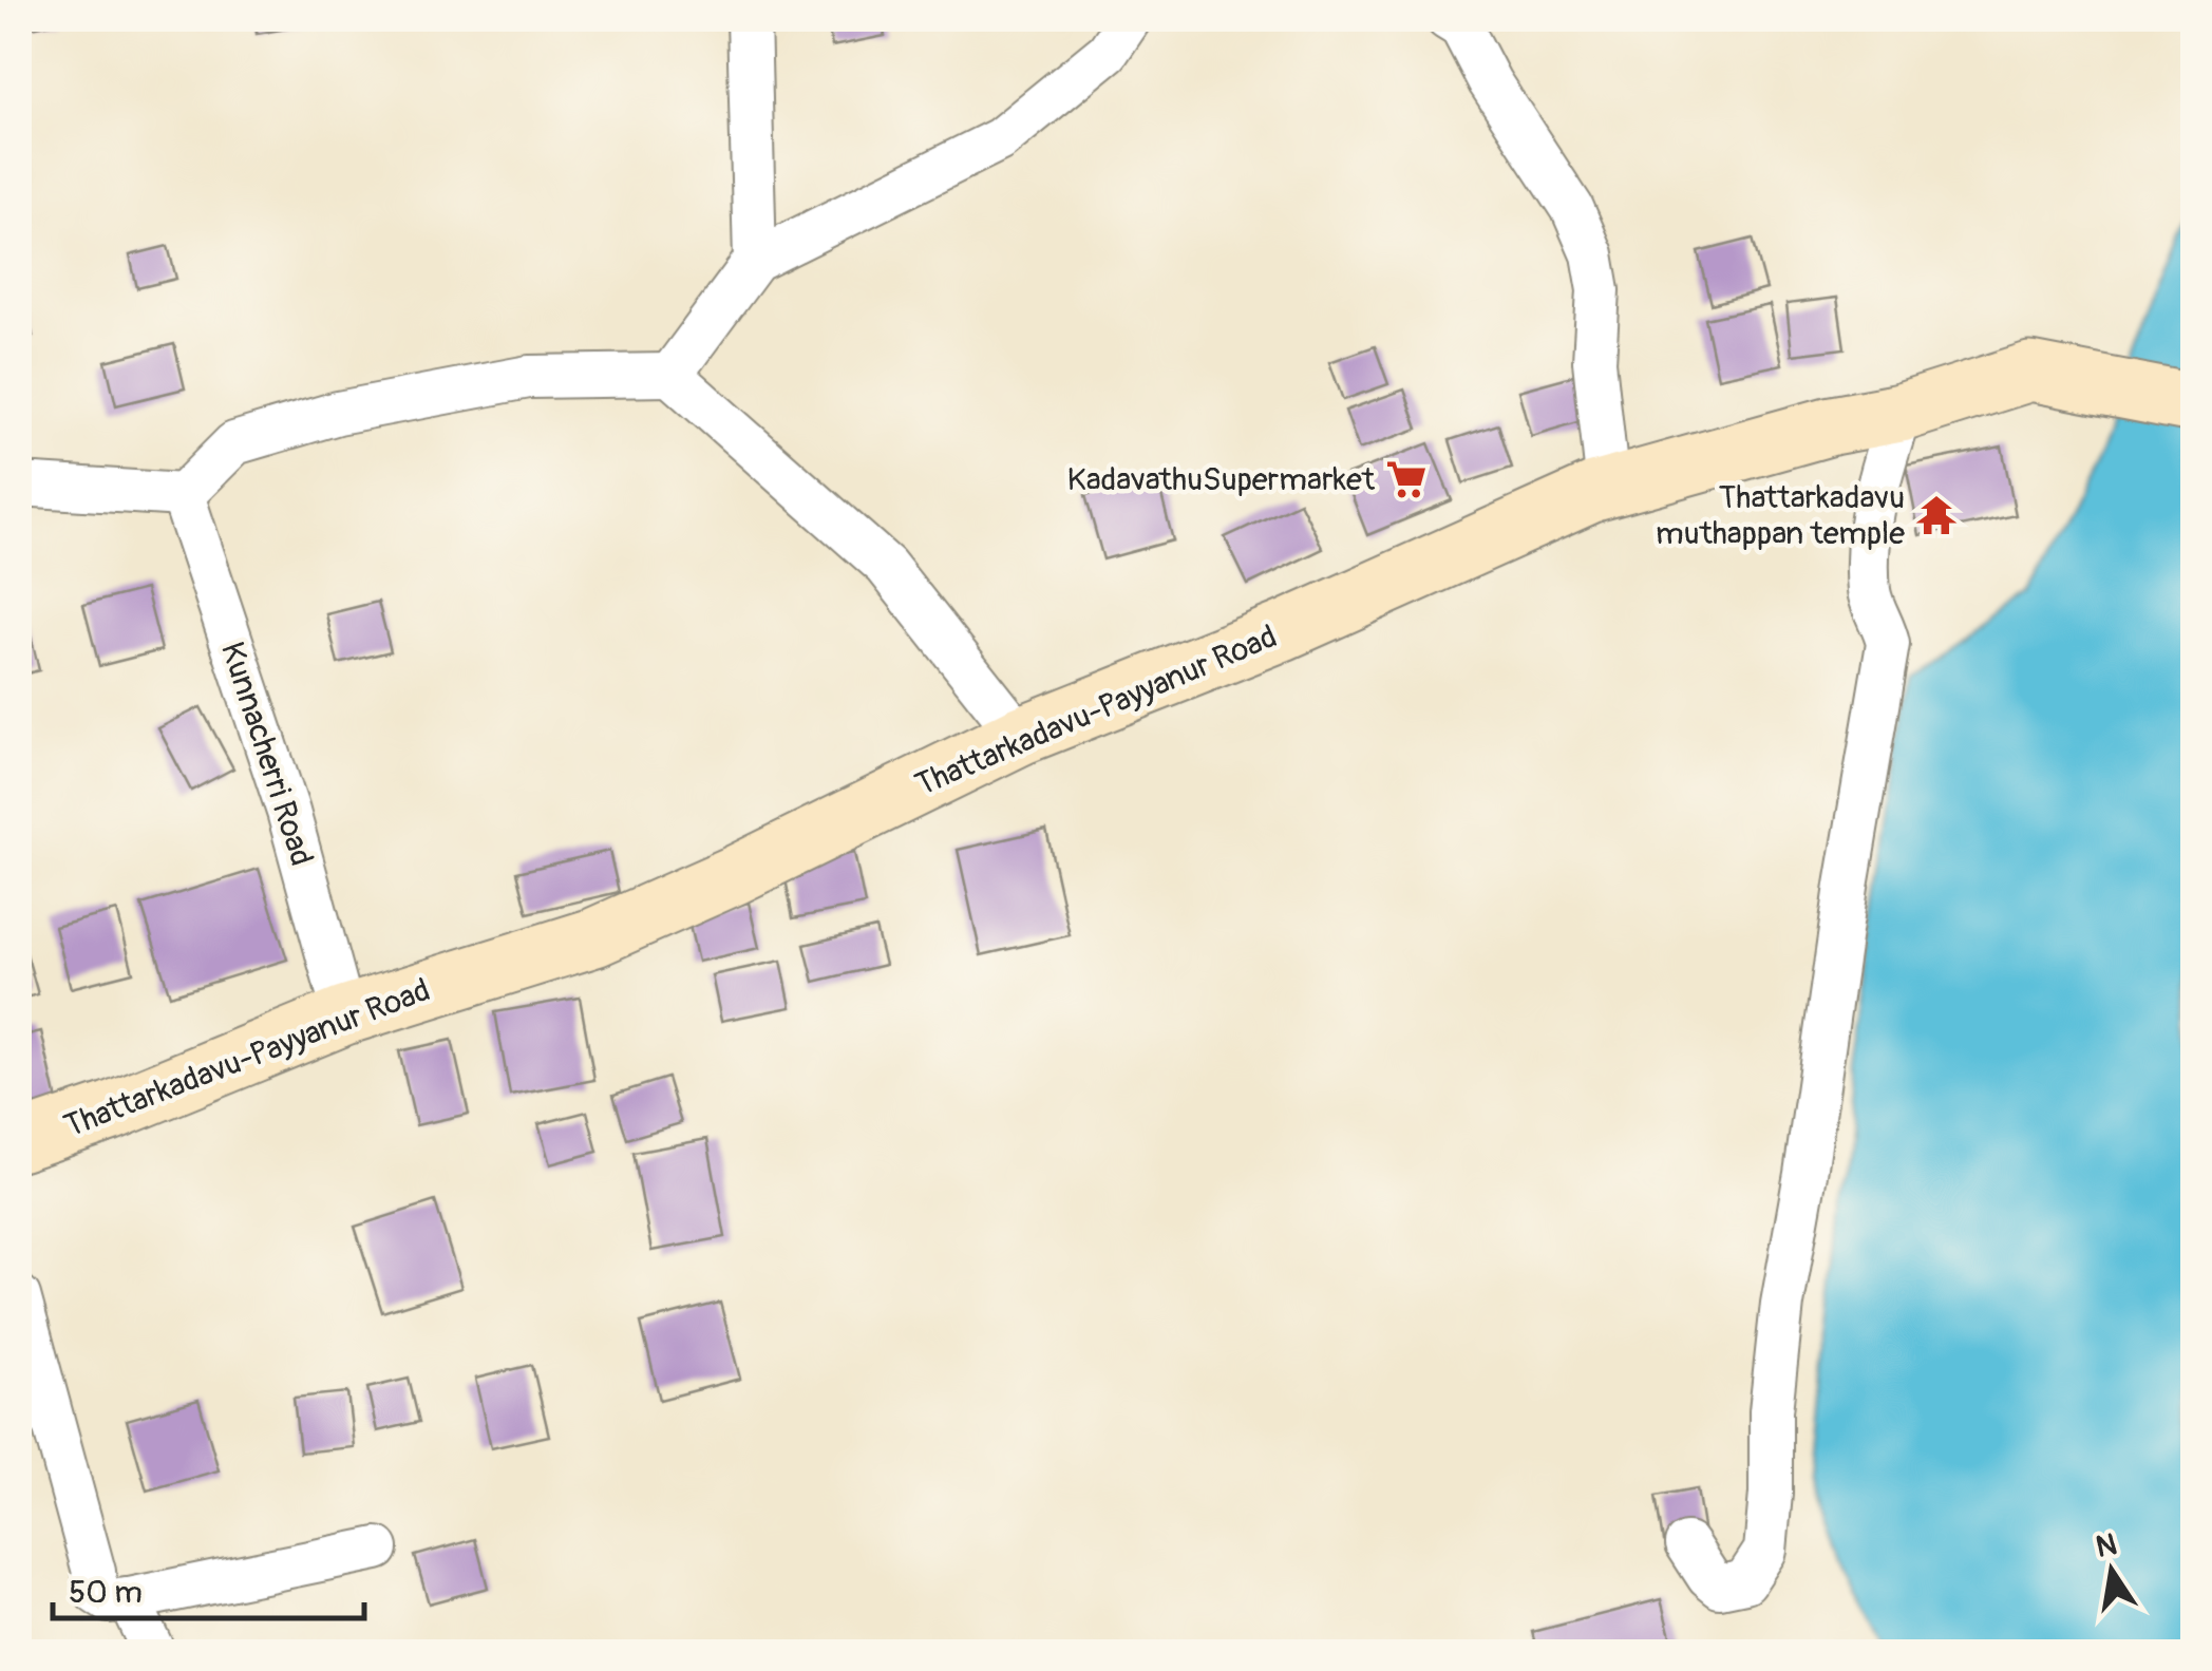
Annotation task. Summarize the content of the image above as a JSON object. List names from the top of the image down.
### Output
{
  "streets": {
    "main road": ["Thattarkadavu-Payyanur Road"],
    "street": ["Kunnacherri Road"]
  },
  "crossings": [
    ["Thattarkadavu-Payyanur Road", "Kunnacherri Road"]
  ],
  "places": {
    "supermarket": ["KadavathuSupermarket"],
    "temple": ["Thattarkadavu muthappan temple"]
  },
  "scale_bar": "50 m",
  "north": "top"
}
